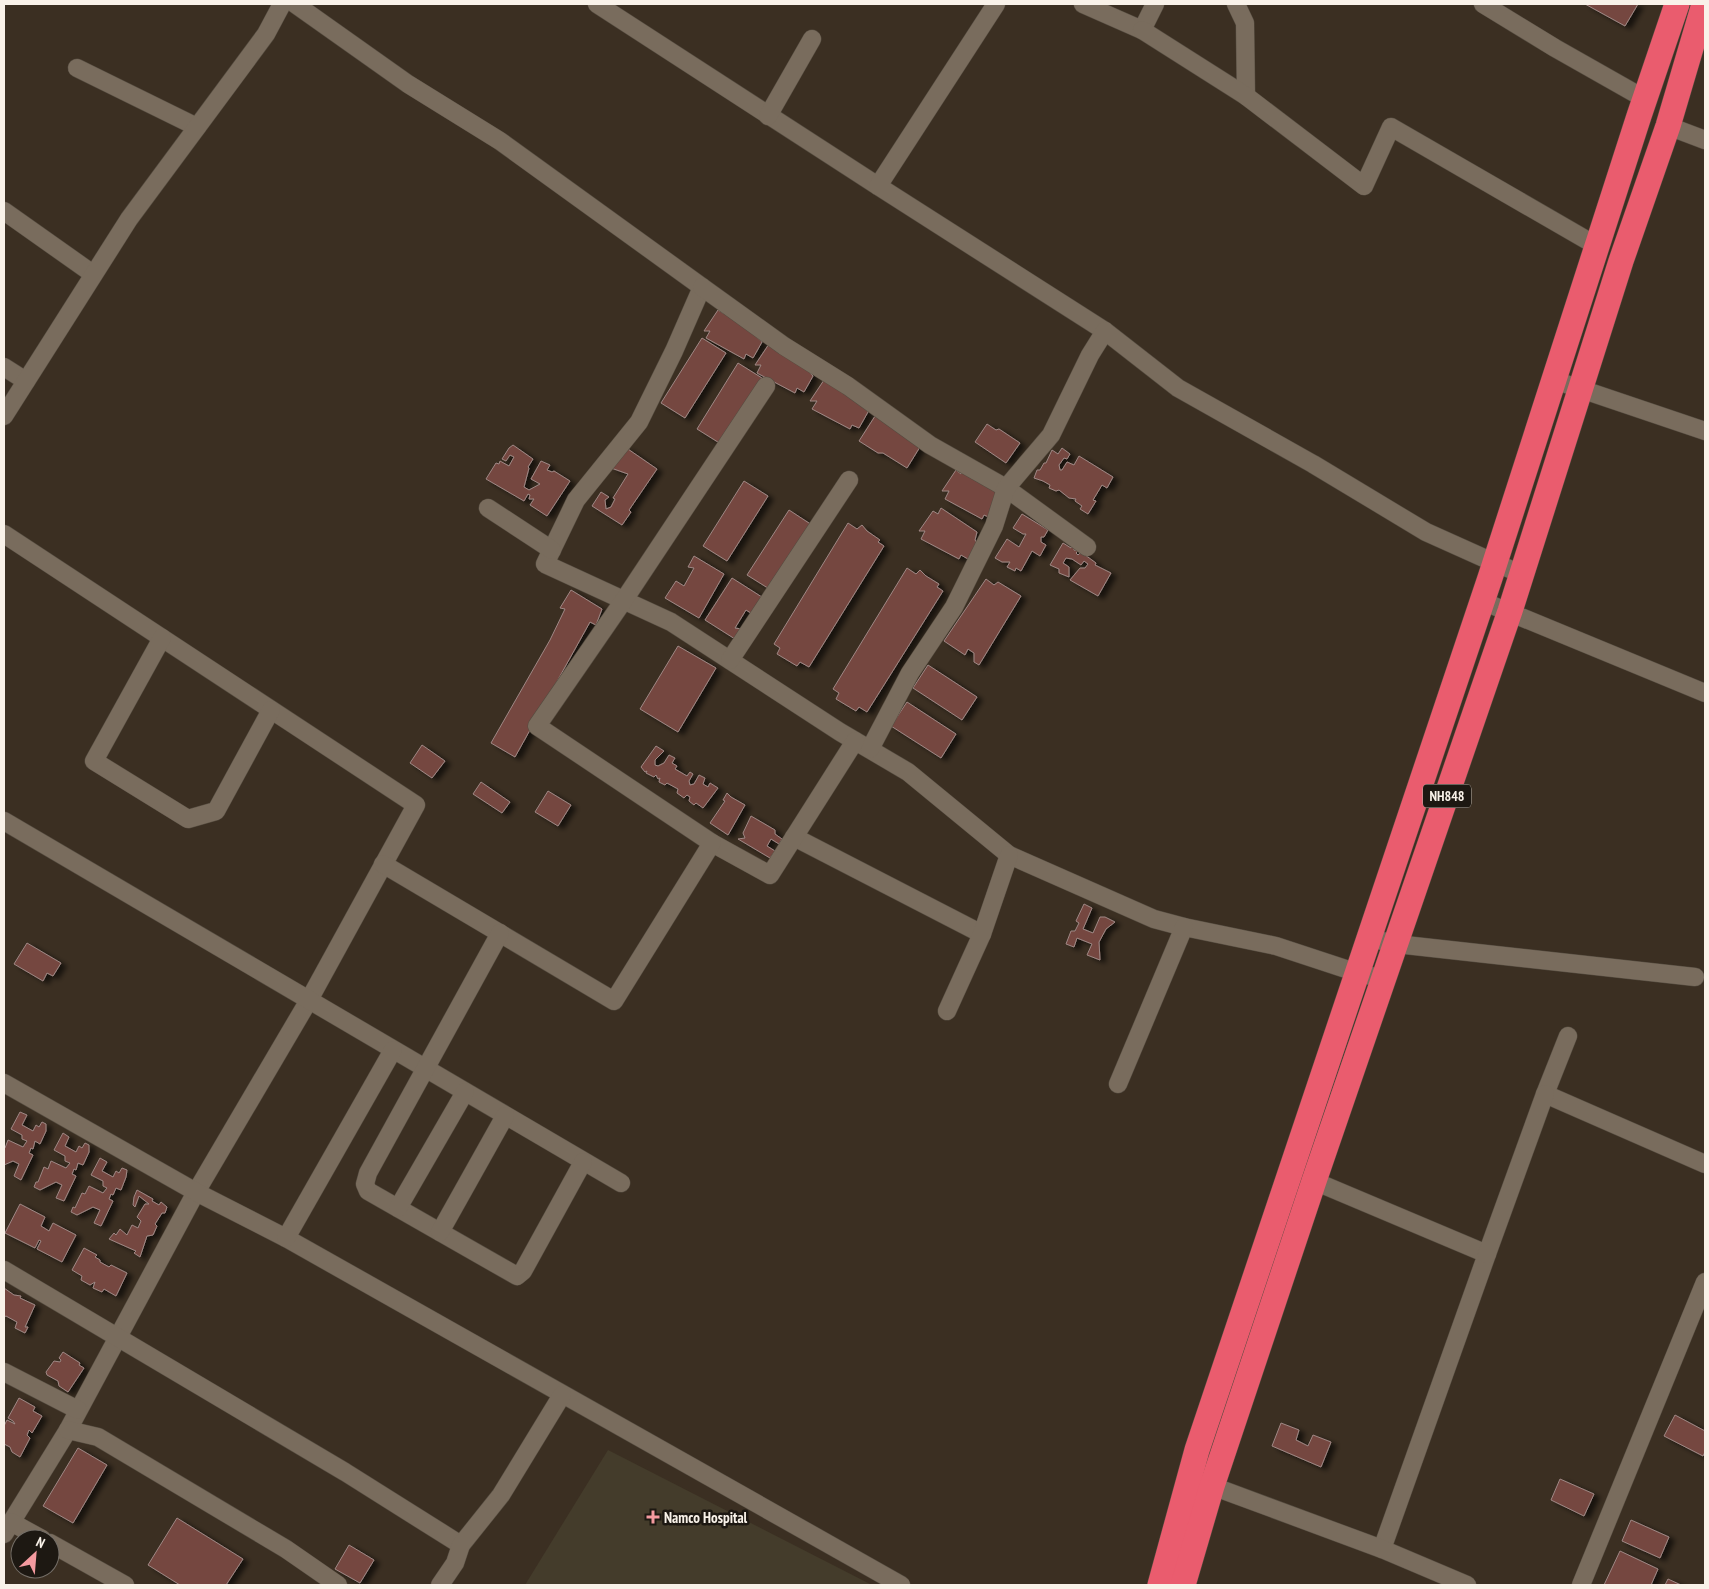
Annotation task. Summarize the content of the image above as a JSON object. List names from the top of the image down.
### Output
{
  "streets": {
    "highway": ["NH848"]
  },
  "places": {
    "health": ["Namco Hospital"]
  },
  "north": "top right"
}
